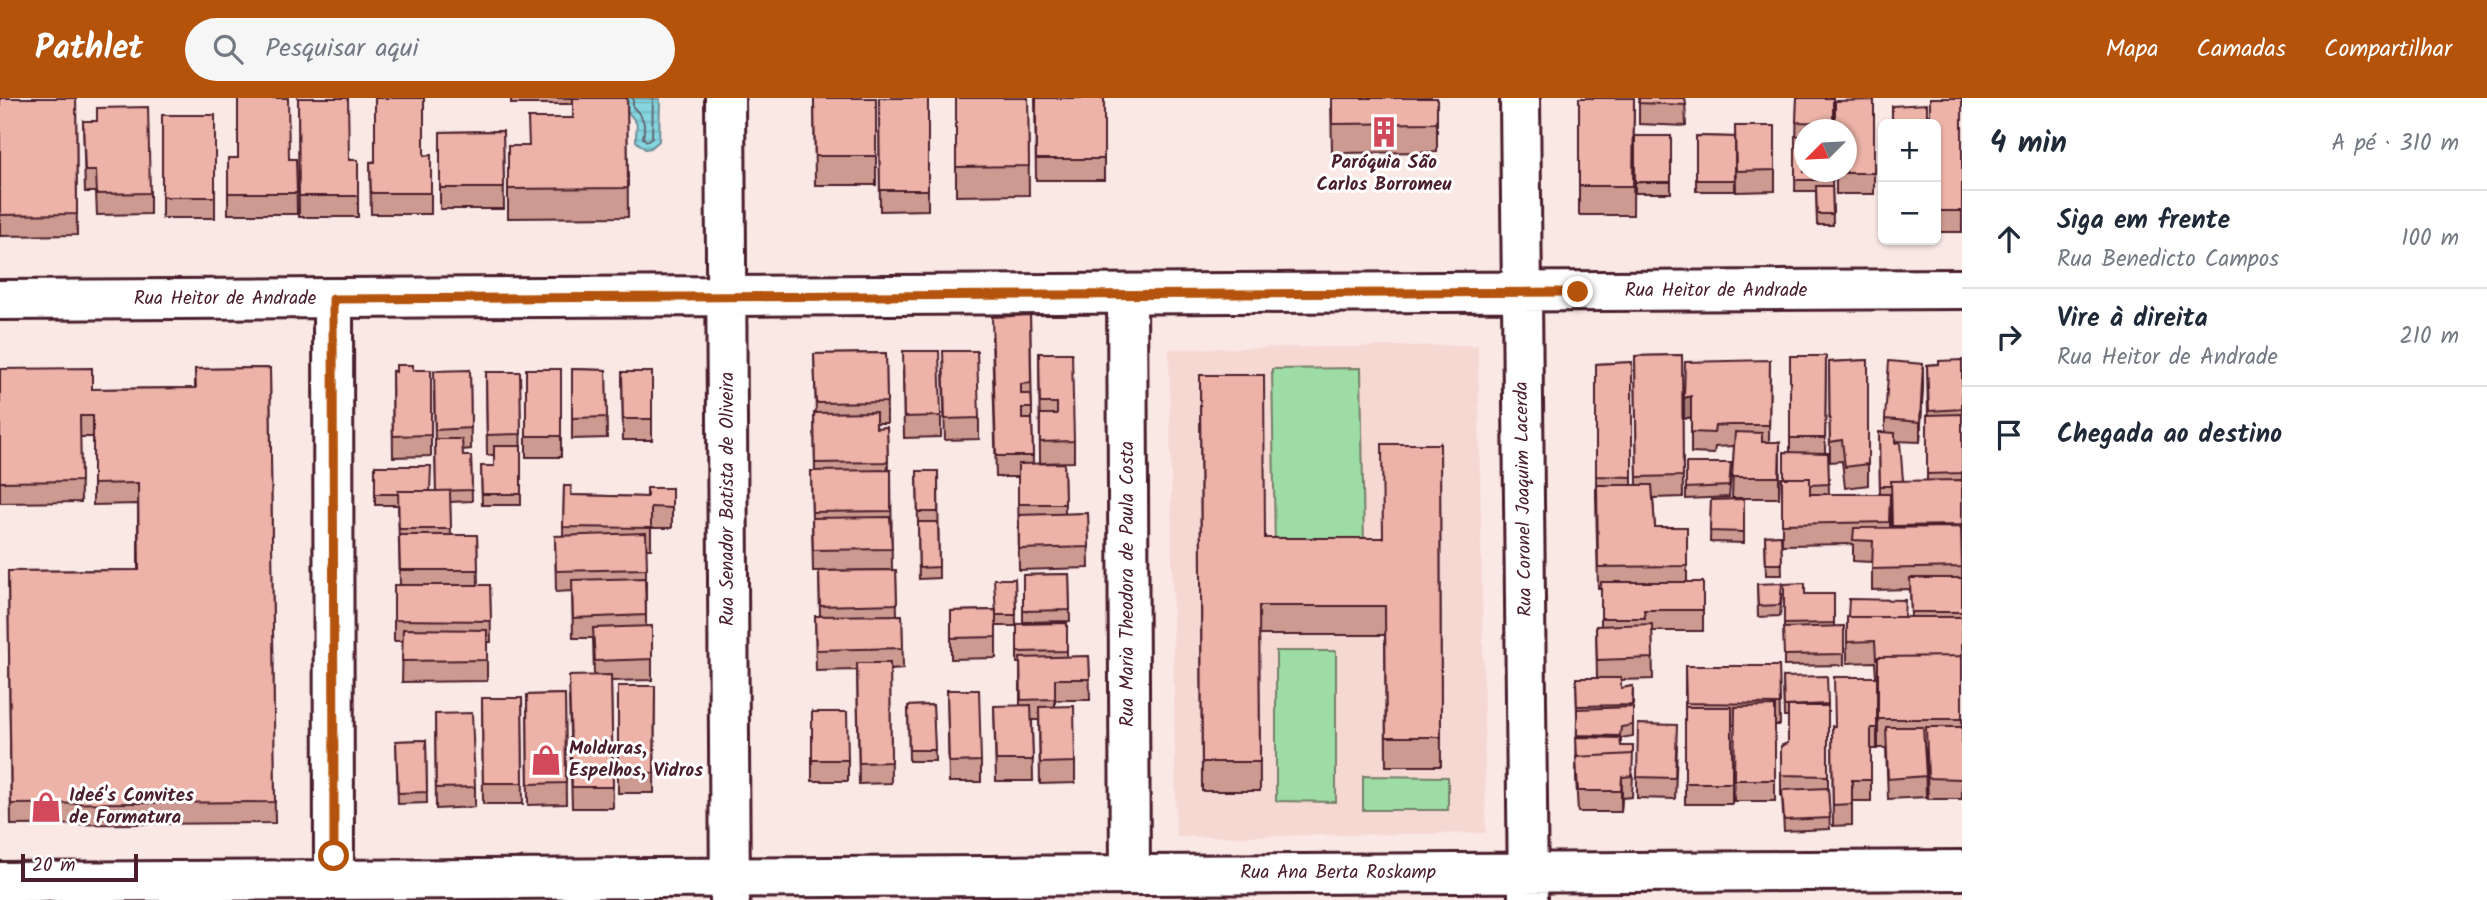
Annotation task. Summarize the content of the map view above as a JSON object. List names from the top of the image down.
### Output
{
  "streets": {
    "street": [
      "Rua Heitor de Andrade",
      "Rua Senador Batista de Oliveira",
      "Rua Coronel Joaquim Lacerda",
      "Rua Maria Theodora de Paula Costa",
      "Rua Ana Berta Roskamp"
    ]
  },
  "crossings": [
    ["Rua Heitor de Andrade", "Rua Senador Batista de Oliveira"],
    ["Rua Heitor de Andrade", "Rua Coronel Joaquim Lacerda"],
    ["Rua Heitor de Andrade", "Rua Maria Theodora de Paula Costa"],
    ["Rua Senador Batista de Oliveira", "Rua Ana Berta Roskamp"],
    ["Rua Coronel Joaquim Lacerda", "Rua Ana Berta Roskamp"],
    ["Rua Maria Theodora de Paula Costa", "Rua Ana Berta Roskamp"]
  ],
  "places": {
    "building": ["Paróquia São Carlos Borromeu"],
    "shop": ["Molduras, Espelhos, Vidros", "Ideé's Convites de Formatura"]
  },
  "scale_bar": "20 m",
  "north": "bottom left",
  "page": {
    "header": "Pathlet",
    "search": "Pesquisar aqui",
    "nav": ["Mapa", "Camadas", "Compartilhar"],
    "heading": ["4 min", "A pé · 310 m"],
    "map_buttons": ["+", "−"],
    "list": [
      ["Siga em frente", "Rua Benedicto Campos", "100 m"],
      ["Vire à direita", "Rua Heitor de Andrade", "210 m"],
      "Chegada ao destino"
    ],
    "scale": "20 m"
  }
}
